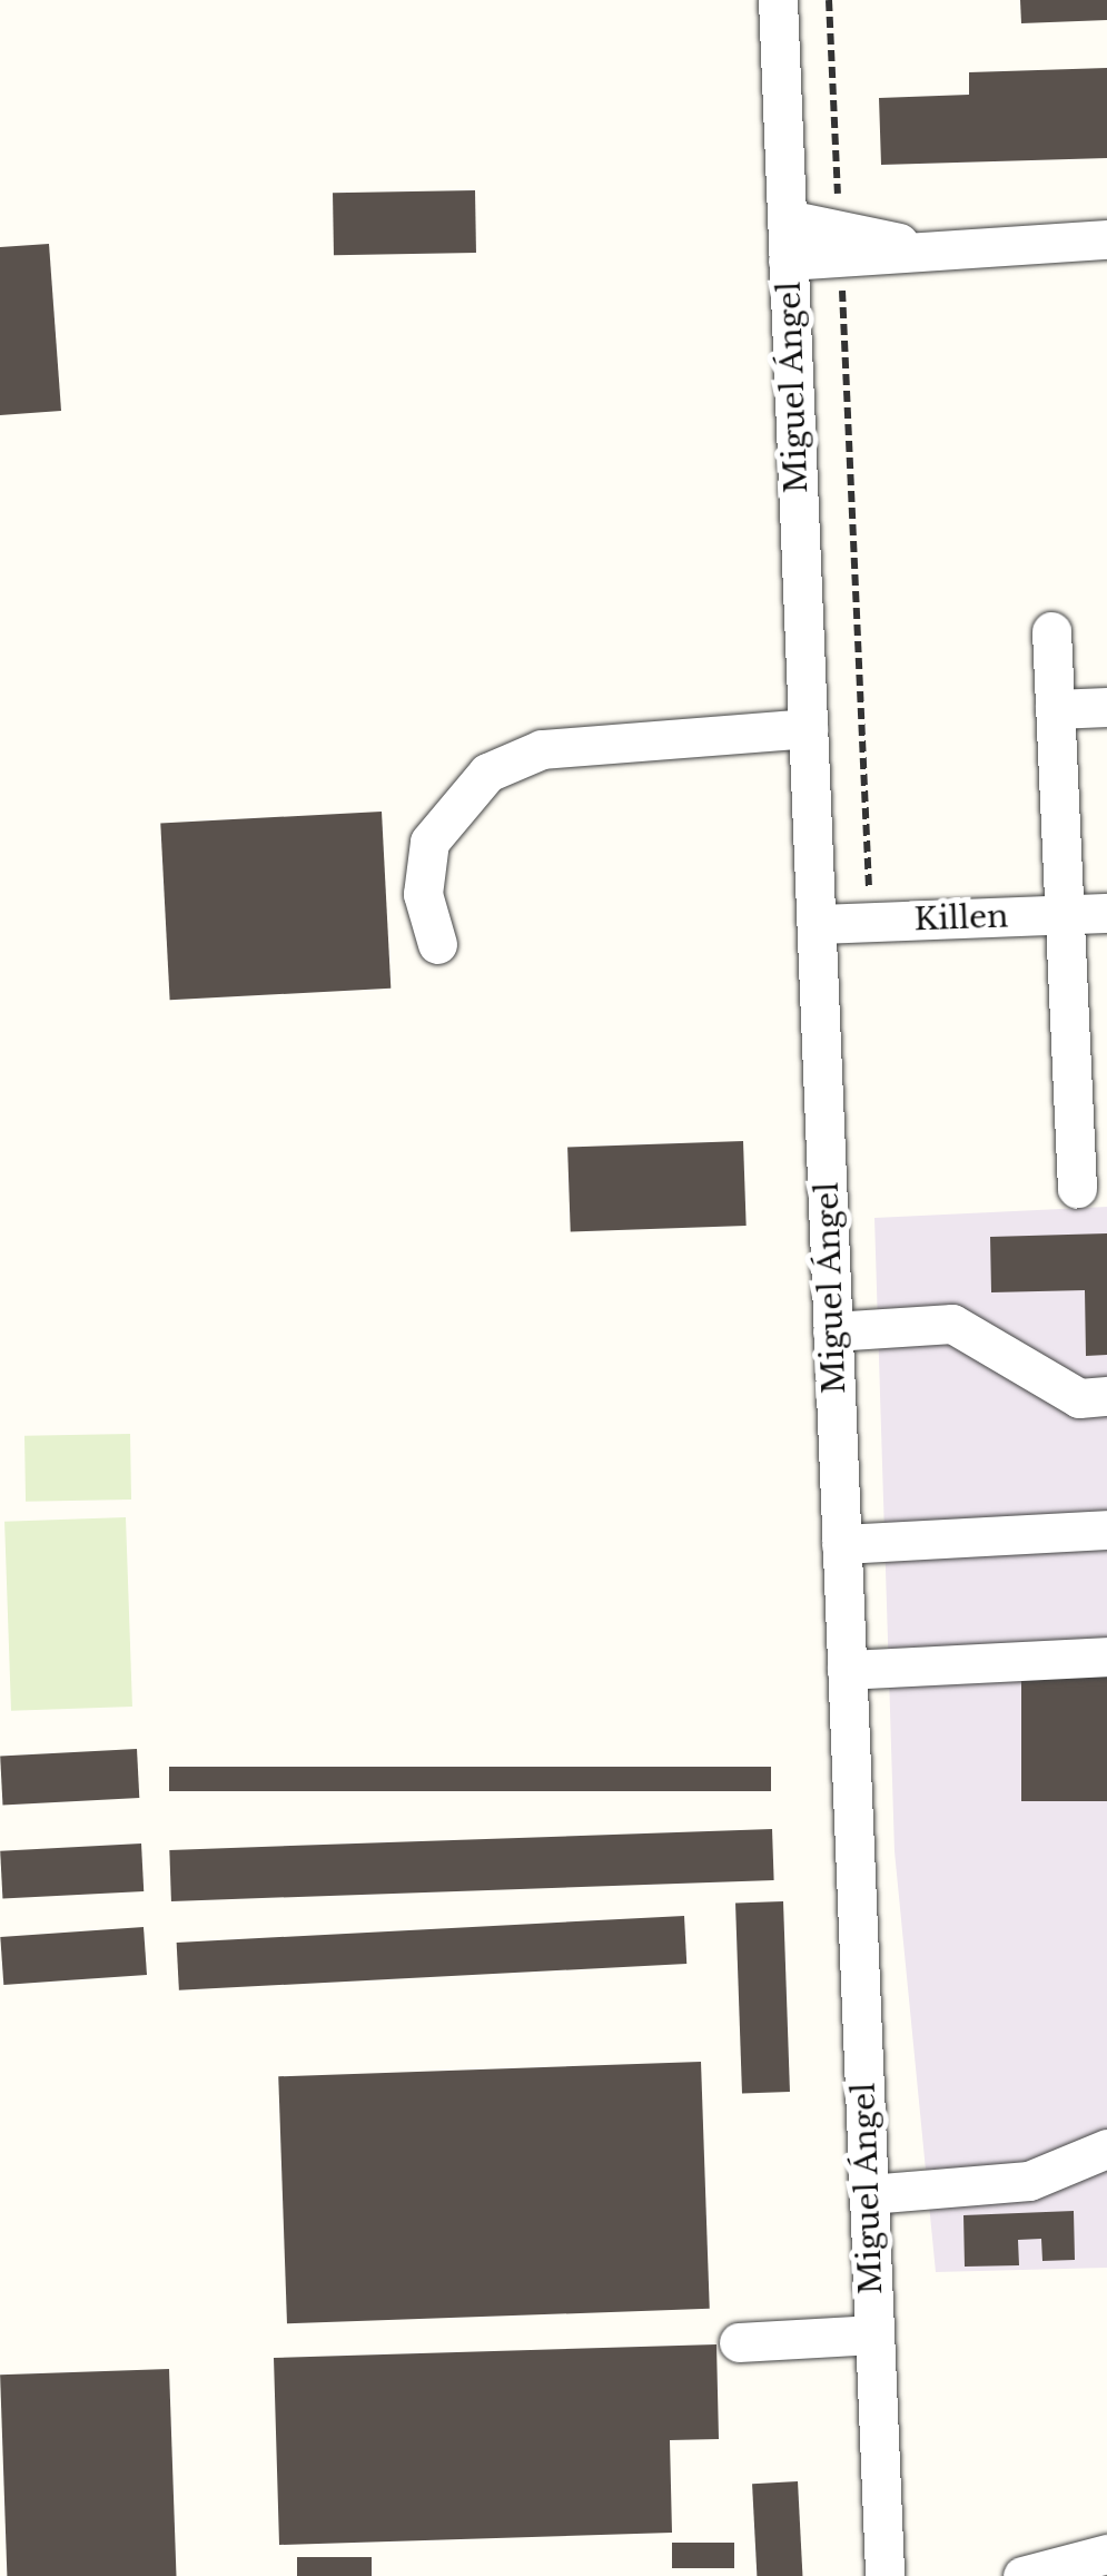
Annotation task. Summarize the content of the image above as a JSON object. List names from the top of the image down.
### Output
{
  "streets": {
    "street": ["Miguel Ángel", "Killen"]
  },
  "crossings": [
    ["Miguel Ángel", "Killen"]
  ]
}
